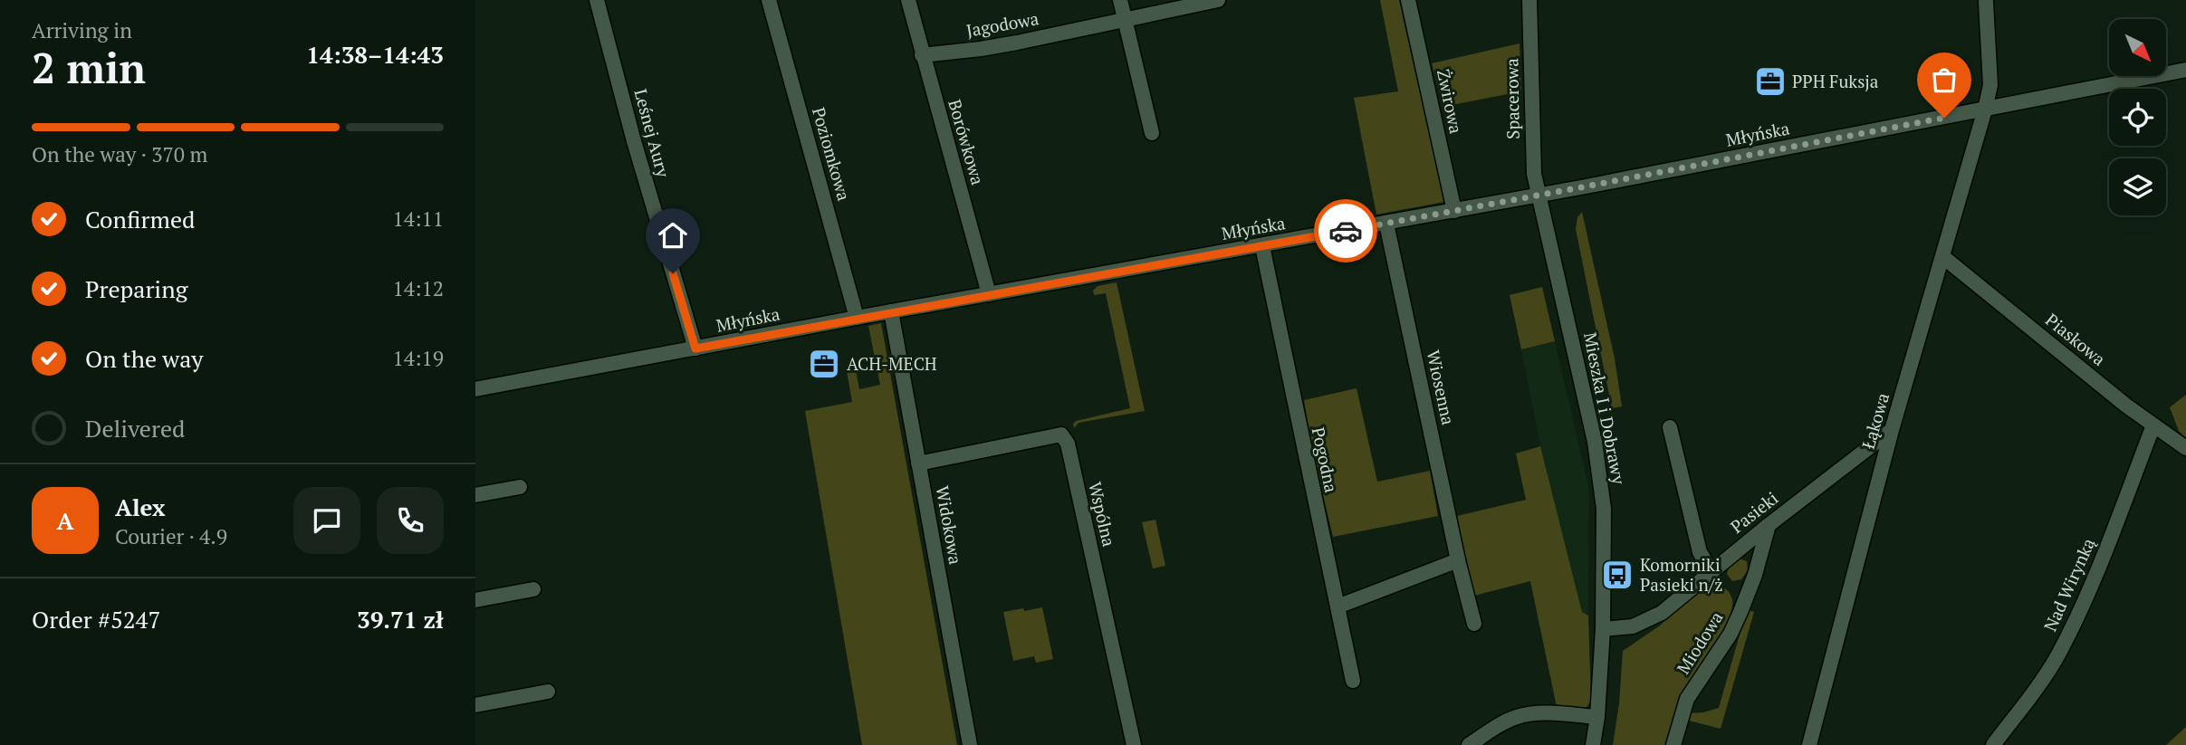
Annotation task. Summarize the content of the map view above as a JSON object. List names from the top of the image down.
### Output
{
  "streets": {
    "street": [
      "Jagodowa",
      "Spacerowa",
      "Żwirowa",
      "Leśnej Aury",
      "Młyńska",
      "Borówkowa",
      "Poziomkowa",
      "Piaskowa",
      "Wiosenna",
      "Mieszka I i Dobrawy",
      "Łąkowa",
      "Pogodna",
      "Pasieki",
      "Wspólna",
      "Widokowa",
      "Nad Wirynką",
      "Miodowa"
    ]
  },
  "crossings": [
    ["Jagodowa", "Borówkowa"],
    ["Spacerowa", "Młyńska"],
    ["Spacerowa", "Mieszka I i Dobrawy"],
    ["Żwirowa", "Młyńska"],
    ["Leśnej Aury", "Młyńska"],
    ["Młyńska", "Borówkowa"],
    ["Młyńska", "Poziomkowa"],
    ["Młyńska", "Wiosenna"],
    ["Młyńska", "Mieszka I i Dobrawy"],
    ["Młyńska", "Łąkowa"],
    ["Młyńska", "Pogodna"],
    ["Młyńska", "Widokowa"],
    ["Piaskowa", "Łąkowa"],
    ["Piaskowa", "Nad Wirynką"],
    ["Mieszka I i Dobrawy", "Pasieki"],
    ["Łąkowa", "Pasieki"],
    ["Pasieki", "Miodowa"],
    ["Wspólna", "Widokowa"]
  ],
  "places": {
    "office": ["PPH Fuksja", "ACH-MECH"],
    "bus stop": ["Komorniki Pasieki n/ż"]
  },
  "north": "bottom right",
  "page": {
    "heading": ["2 min", "Arriving in", "14:38–14:43"],
    "panel": [
      "Alex",
      "Courier · 4.9",
      "Order #5247",
      "39.71 zł"
    ],
    "bar": "On the way · 370 m",
    "list": [
      ["Confirmed", "14:11"],
      ["Preparing", "14:12"],
      ["On the way", "14:19"],
      "Delivered"
    ],
    "round": "A"
  }
}
